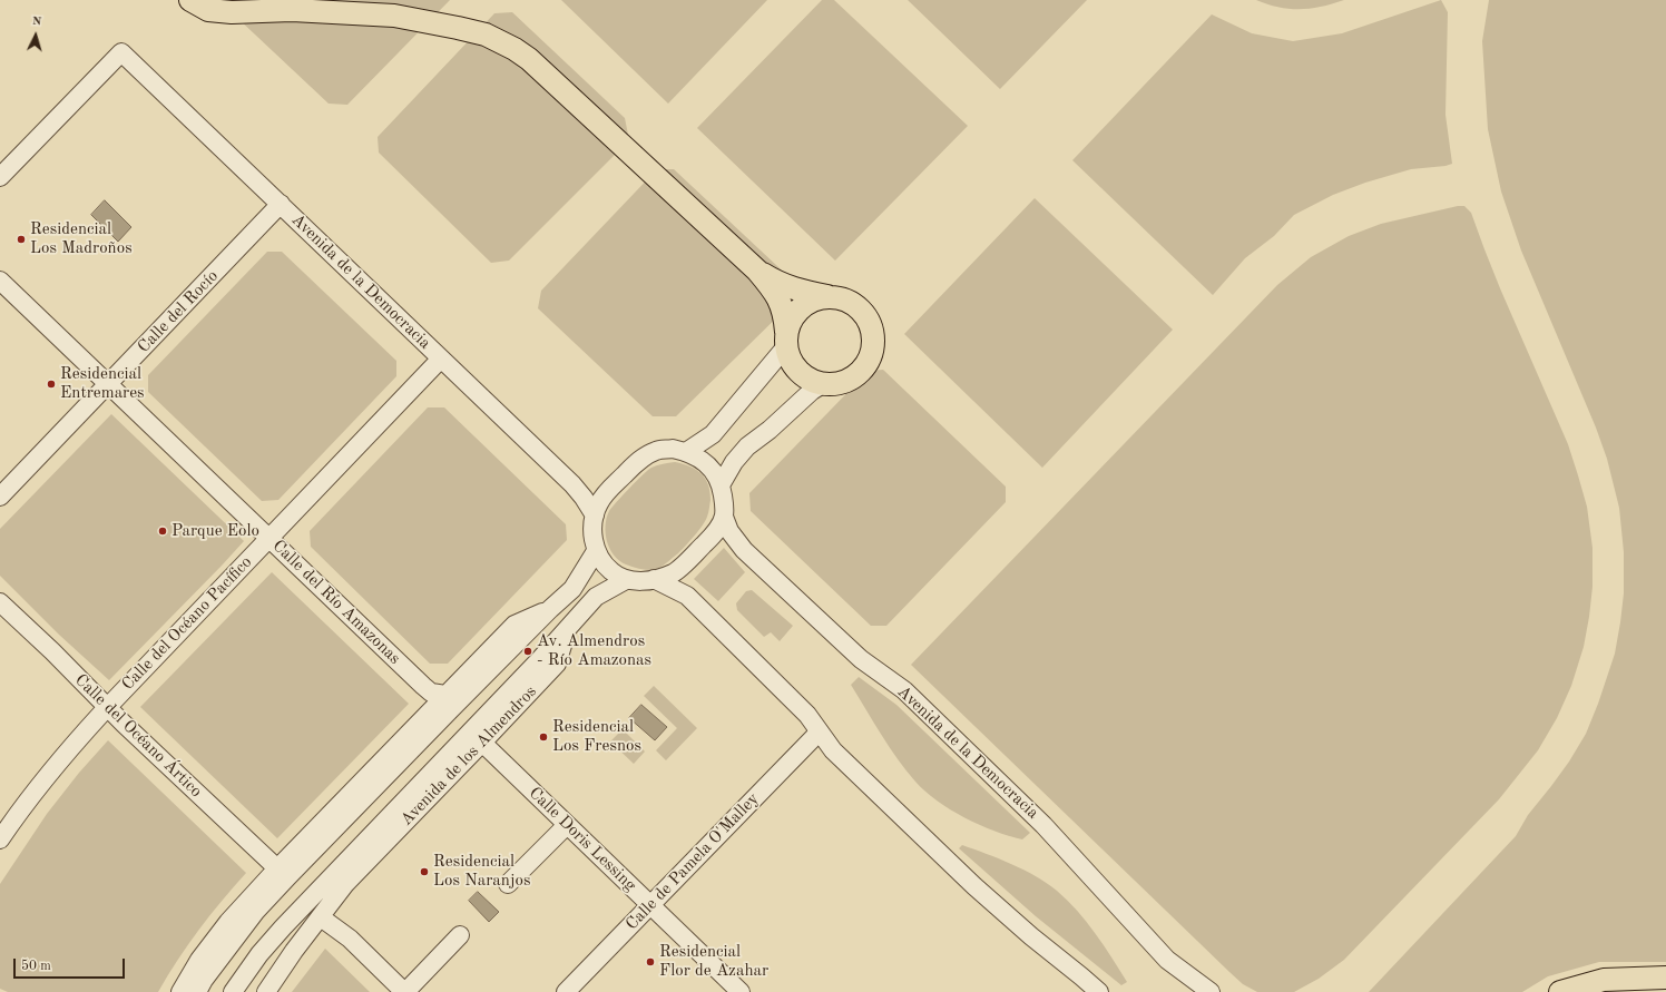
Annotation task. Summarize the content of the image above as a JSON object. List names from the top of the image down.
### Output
{
  "streets": {
    "street": [
      "Avenida de la Democracia",
      "Calle del Rocío",
      "Calle del Río Amazonas",
      "Calle del Océano Pacífico",
      "Calle del Océano Ártico",
      "Avenida de los Almendros",
      "Calle Doris Lessing",
      "Calle de Pamela O'Malley"
    ]
  },
  "crossings": [
    ["Avenida de la Democracia", "Calle del Rocío"],
    ["Avenida de la Democracia", "Calle del Océano Pacífico"],
    ["Avenida de la Democracia", "Avenida de los Almendros"],
    ["Calle del Rocío", "Calle del Río Amazonas"],
    ["Calle del Río Amazonas", "Calle del Océano Pacífico"],
    ["Calle del Océano Pacífico", "Calle del Océano Ártico"],
    ["Avenida de los Almendros", "Calle Doris Lessing"],
    ["Calle Doris Lessing", "Calle de Pamela O'Malley"]
  ],
  "places": [
    "Residencial Los Madroños",
    "Residencial Entremares",
    "Parque Eolo",
    "Av. Almendros - Río Amazonas",
    "Residencial Los Fresnos",
    "Residencial Los Naranjos",
    "Residencial Flor de Azahar"
  ],
  "scale_bar": "50 m",
  "north": "top"
}
